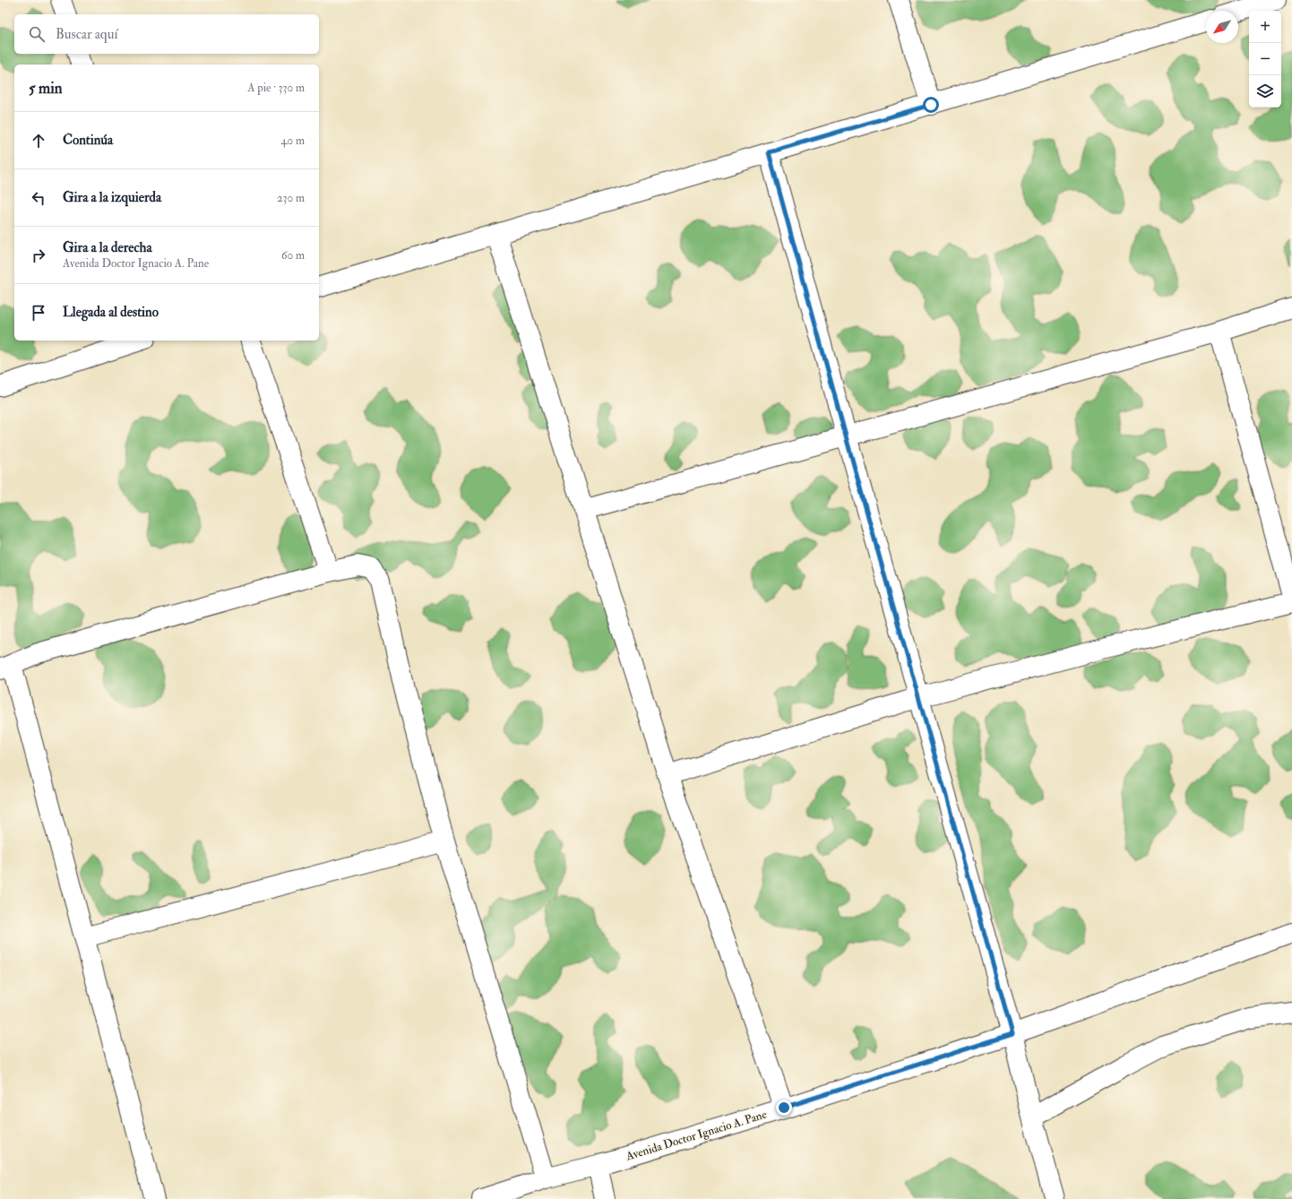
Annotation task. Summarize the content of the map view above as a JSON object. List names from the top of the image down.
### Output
{
  "streets": {
    "street": ["Avenida Doctor Ignacio A. Pane"]
  },
  "north": "bottom left",
  "page": {
    "map_buttons": ["+", "−"],
    "search": "Buscar aquí",
    "heading": ["5 min", "A pie · 330 m"],
    "list": [
      ["Continúa", "40 m"],
      ["Gira a la izquierda", "230 m"],
      ["Gira a la derecha", "Avenida Doctor Ignacio A. Pane", "60 m"],
      "Llegada al destino"
    ]
  }
}
